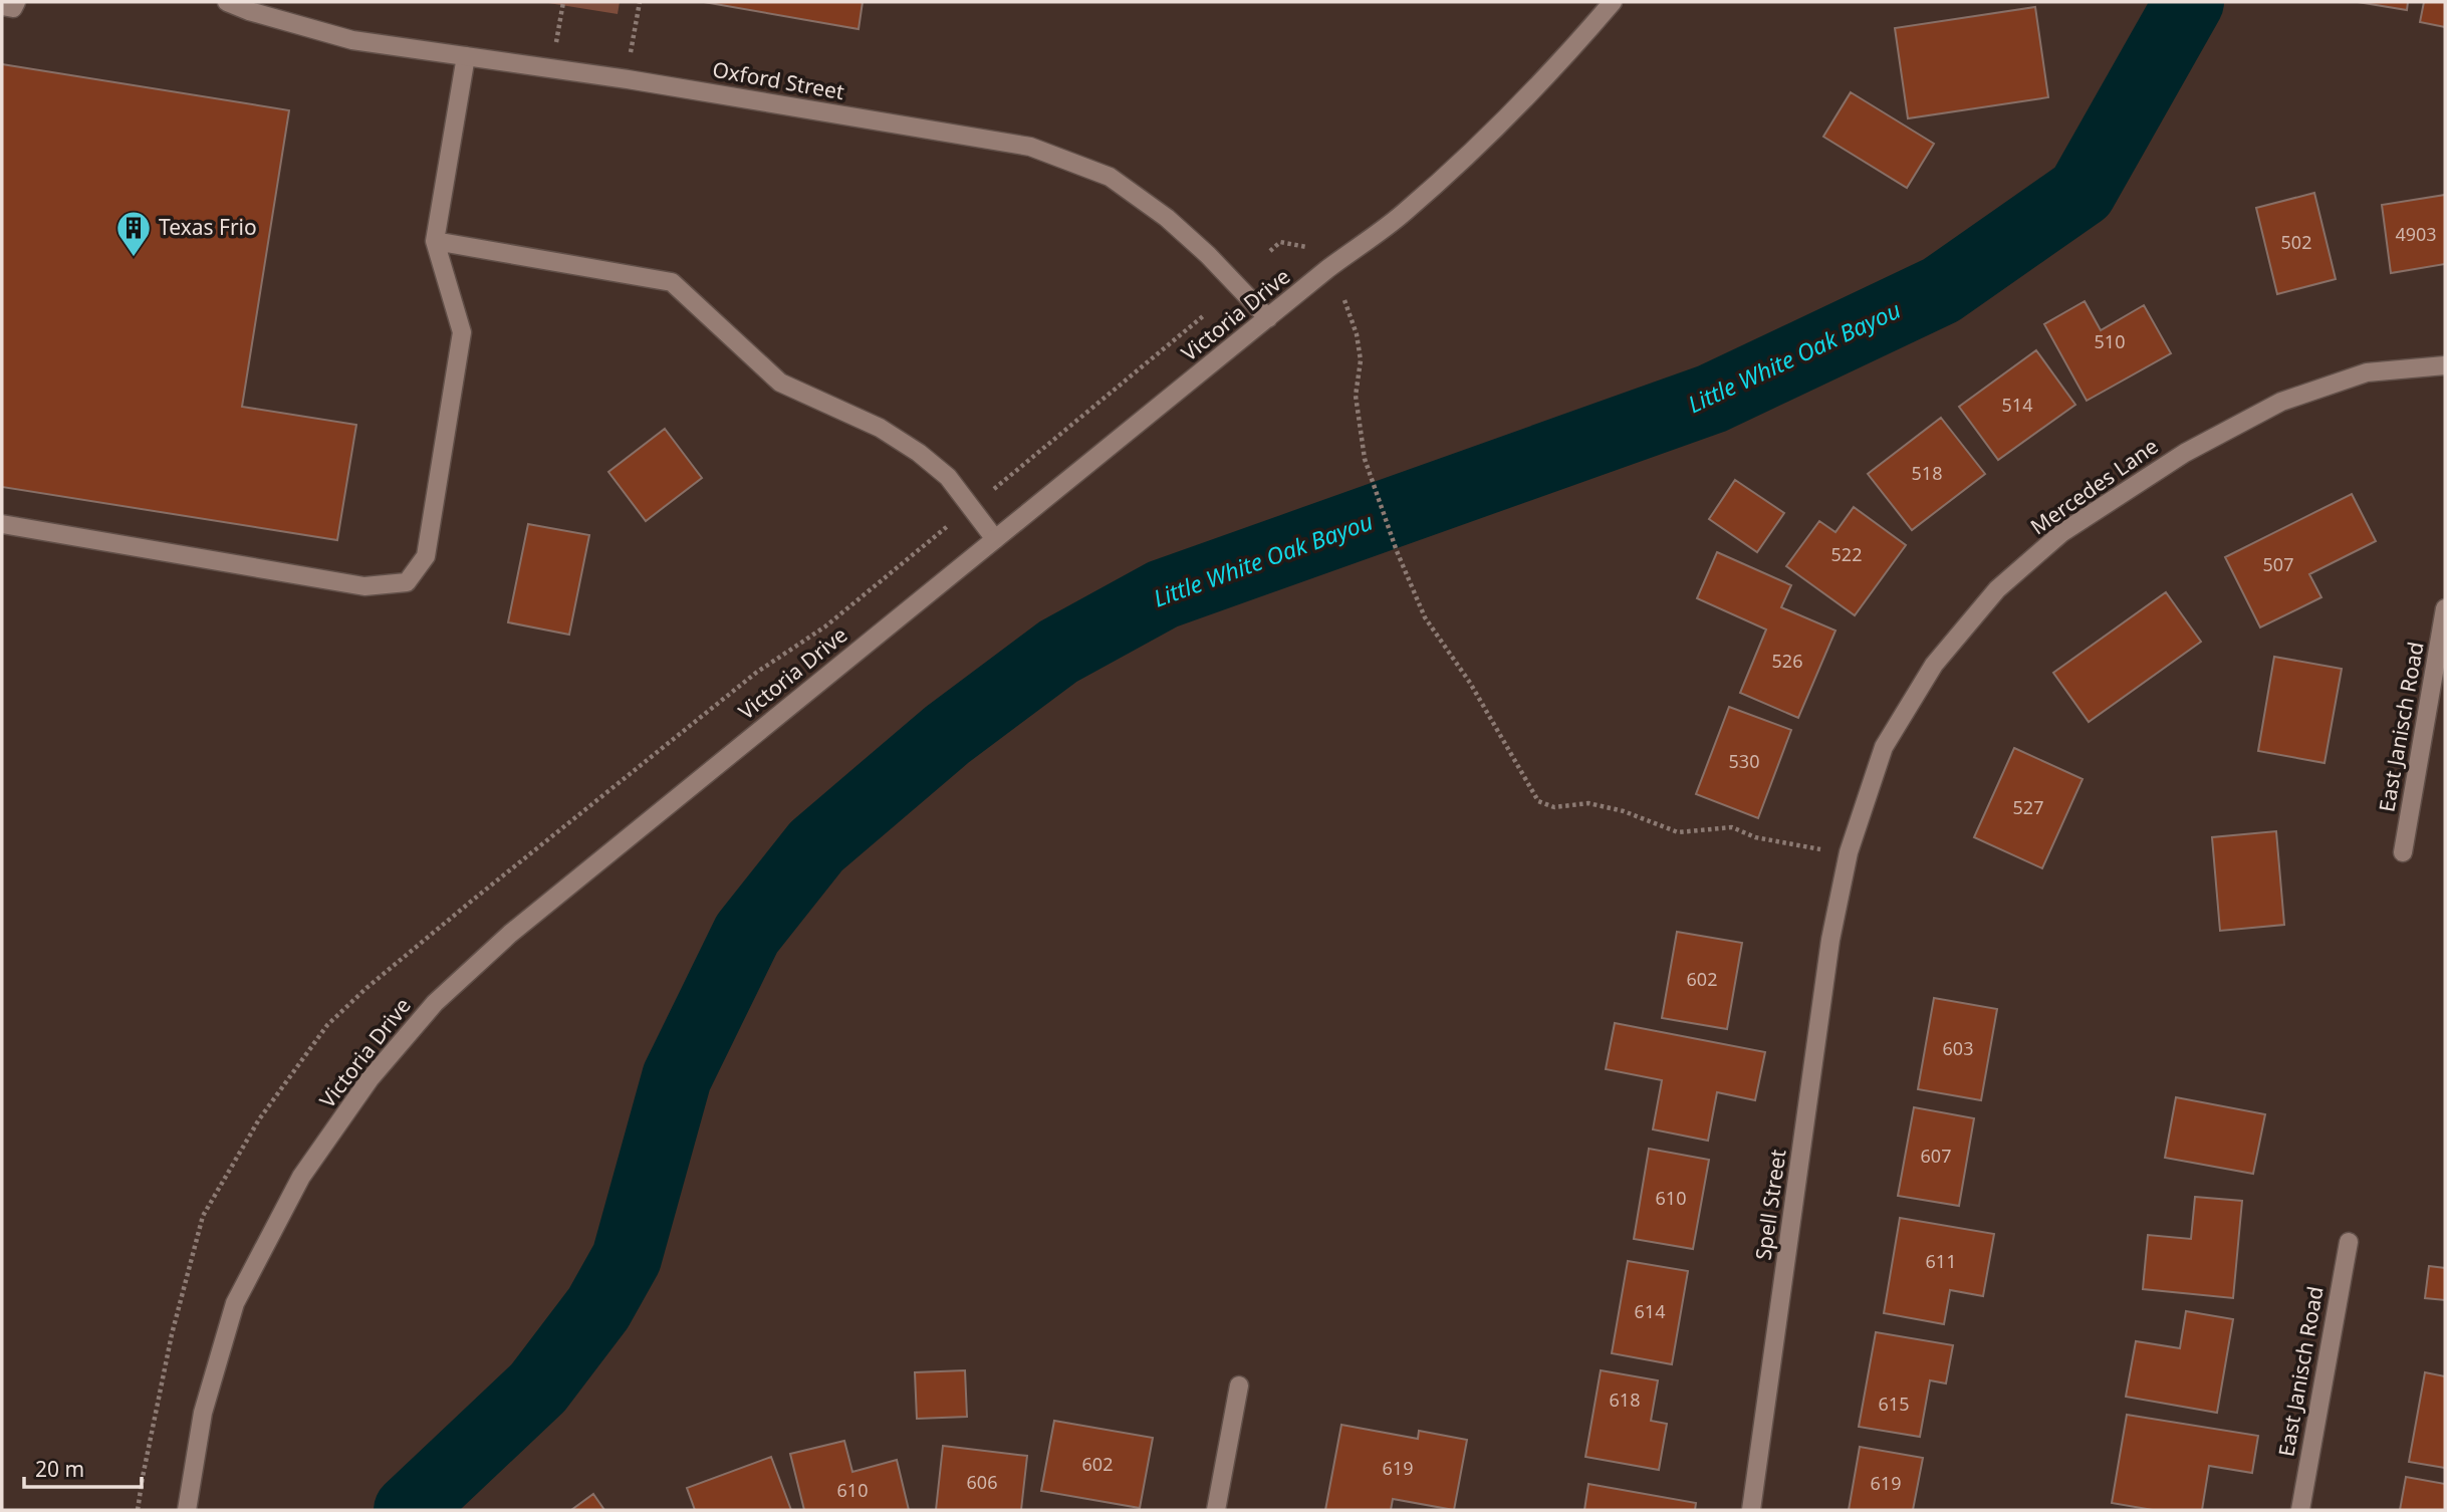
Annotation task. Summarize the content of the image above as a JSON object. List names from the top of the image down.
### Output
{
  "streets": {
    "street": [
      "Oxford Street",
      "Victoria Drive",
      "Mercedes Lane",
      "East Janisch Road",
      "Spell Street"
    ]
  },
  "crossings": [
    ["Oxford Street", "Victoria Drive"],
    ["Mercedes Lane", "Spell Street"]
  ],
  "water": ["Little White Oak Bayou"],
  "places": {
    "building": ["Texas Frio"]
  },
  "house_numbers": [
    "4903",
    "502",
    "510",
    "514",
    "518",
    "522",
    "507",
    "526",
    "530",
    "527",
    "602",
    "603",
    "607",
    "610",
    "611",
    "614",
    "618",
    "615",
    "602",
    "619",
    "606",
    "619",
    "610"
  ],
  "scale_bar": "20 m"
}
